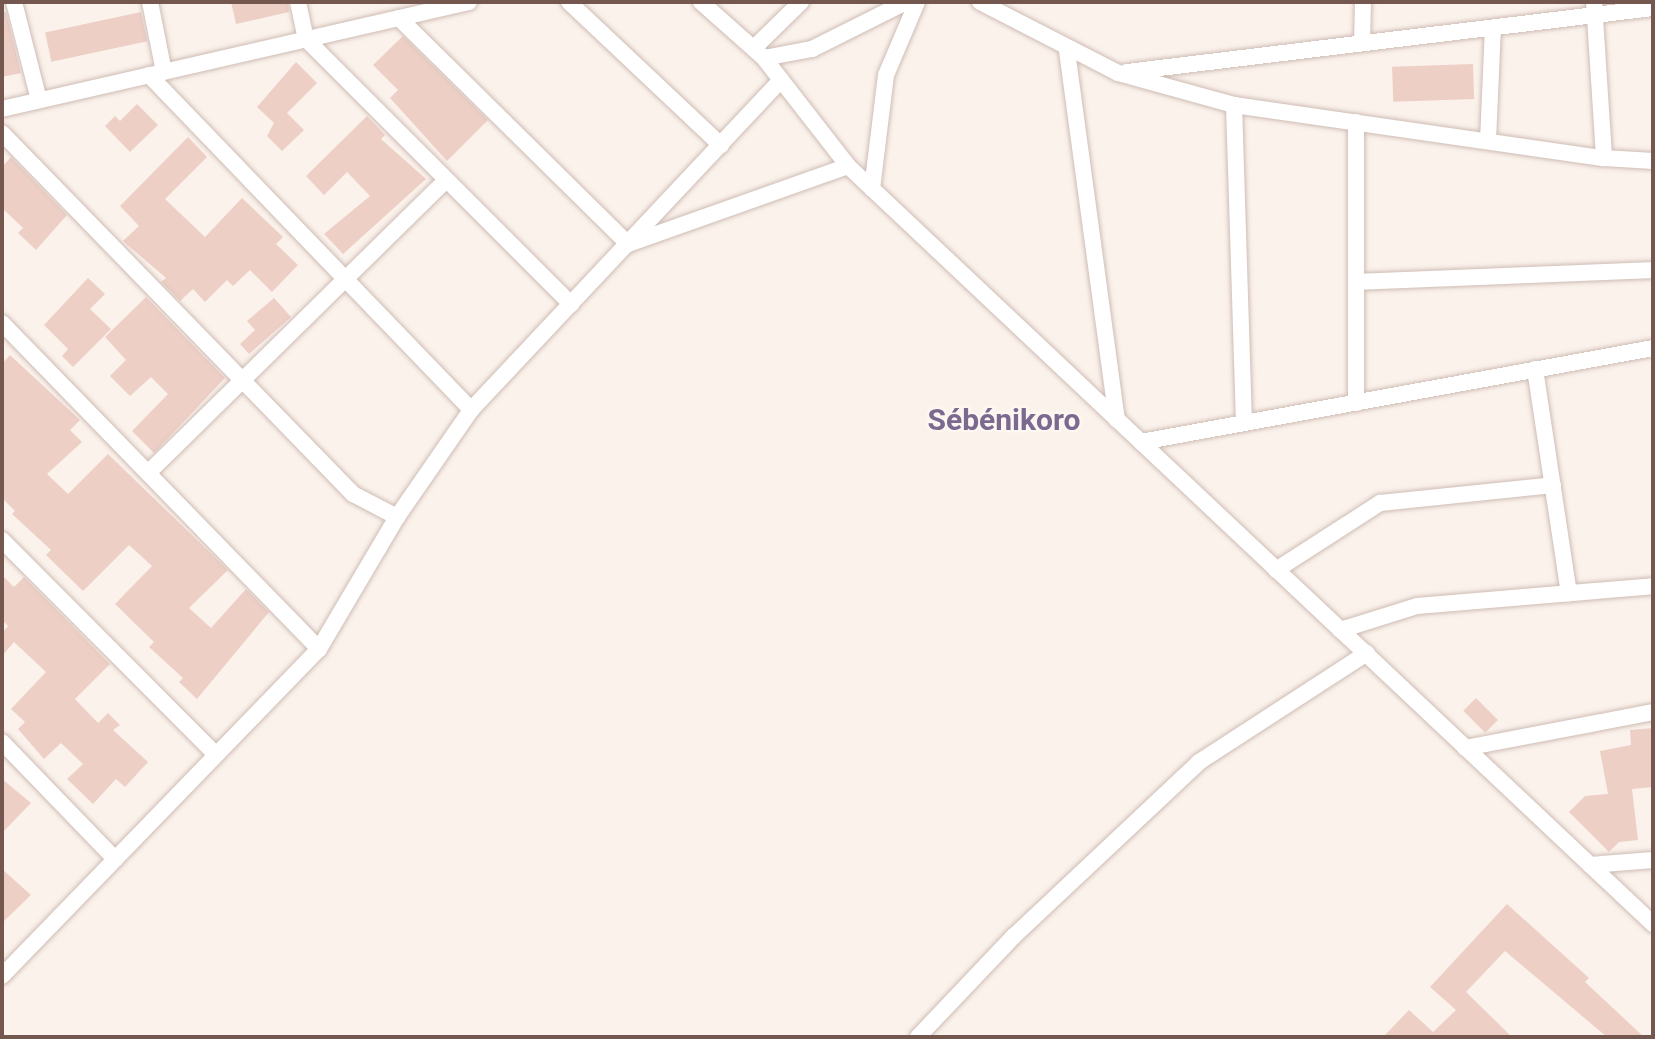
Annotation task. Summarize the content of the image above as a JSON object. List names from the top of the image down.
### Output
{
  "districts": ["Sébénikoro"]
}
